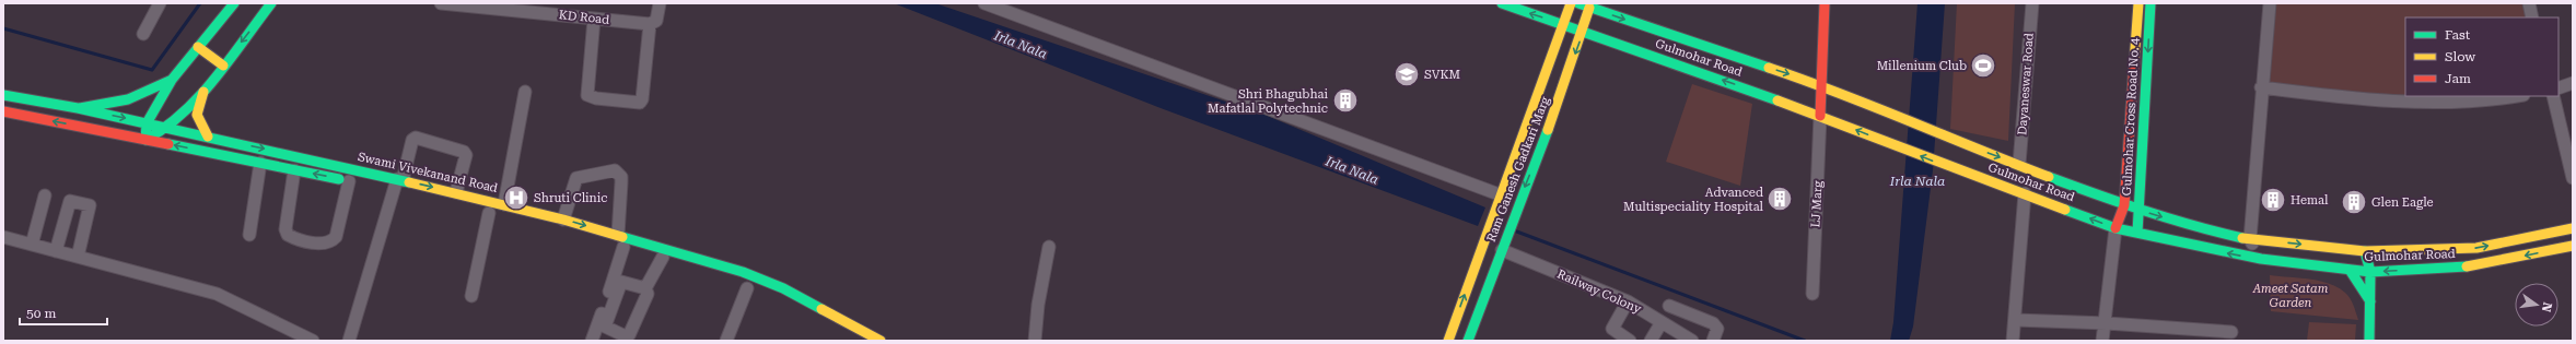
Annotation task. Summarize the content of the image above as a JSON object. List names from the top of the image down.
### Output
{
  "streets": {
    "main road": [
      "Gulmohar Road",
      "Gulmohar Cross Road No. 4",
      "Ram Ganesh Gadkari Marg",
      "Swami Vivekanand Road"
    ],
    "street": [
      "KD Road",
      "Dayaneswar Road",
      "LJ Marg",
      "Railway Colony"
    ]
  },
  "crossings": [
    ["Gulmohar Road", "Dayaneswar Road"],
    ["Gulmohar Road", "Gulmohar Cross Road No. 4"],
    ["Gulmohar Road", "Ram Ganesh Gadkari Marg"],
    ["Gulmohar Road", "LJ Marg"],
    ["Ram Ganesh Gadkari Marg", "Railway Colony"]
  ],
  "water": ["Irla Nala"],
  "parks": ["Ameet Satam Garden"],
  "places": {
    "sports": ["Millenium Club"],
    "school or university": ["SVKM"],
    "building": [
      "Shri Bhagubhai Mafatlal Polytechnic",
      "Advanced Multispeciality Hospital",
      "Hemal",
      "Glen Eagle"
    ],
    "hospital": ["Shruti Clinic"]
  },
  "legend": ["Fast", "Slow", "Jam"],
  "scale_bar": "50 m",
  "north": "right"
}
